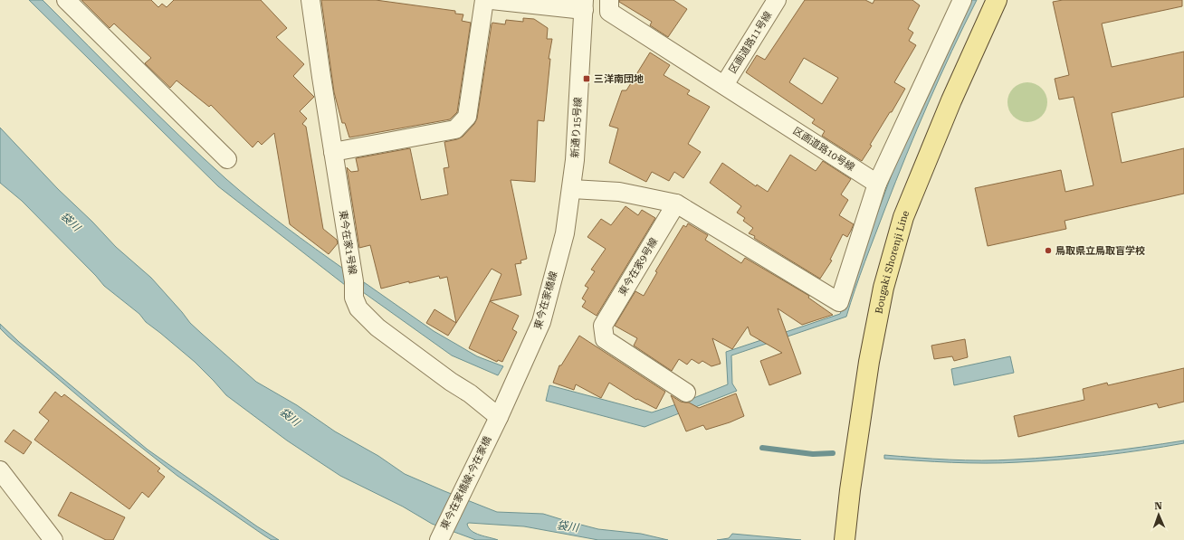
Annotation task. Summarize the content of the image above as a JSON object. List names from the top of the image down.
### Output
{
  "streets": {
    "main road": ["Bougaki Shorenji Line"],
    "street": [
      "区画道路11号線",
      "新通り15号線",
      "区画道路10号線",
      "東今在家1号線",
      "東今在家9号線",
      "東今在家橋線",
      "東今在家橋線;今在家橋"
    ]
  },
  "crossings": [
    ["区画道路11号線", "区画道路10号線"],
    ["新通り15号線", "東今在家橋線"],
    ["東今在家1号線", "東今在家橋線"],
    ["東今在家1号線", "東今在家橋線;今在家橋"],
    ["東今在家橋線", "東今在家橋線;今在家橋"]
  ],
  "water": ["袋川"],
  "places": {
    "transit": ["三洋南団地"],
    "other": ["鳥取県立鳥取盲学校"]
  },
  "north": "top"
}
